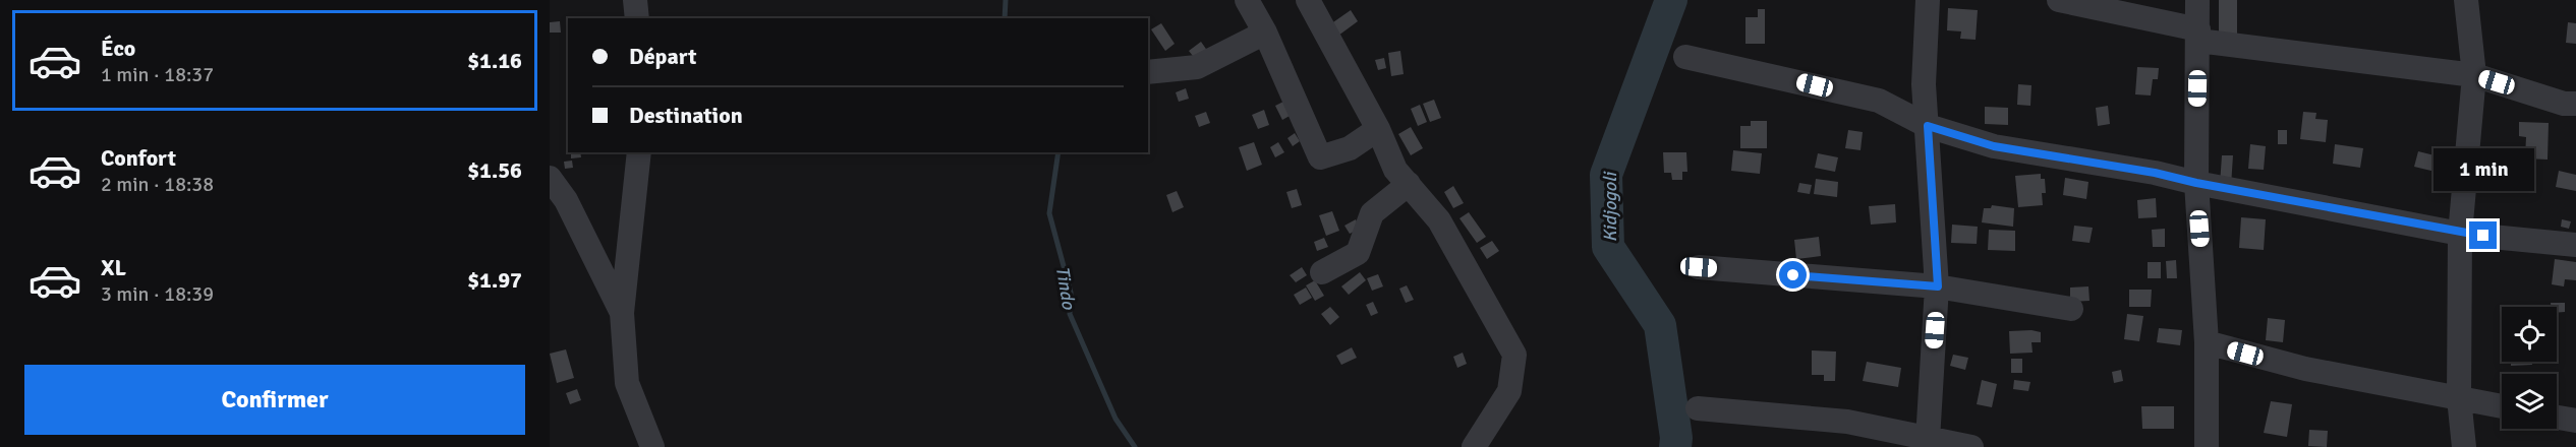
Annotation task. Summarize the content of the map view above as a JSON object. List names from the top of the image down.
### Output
{
  "water": ["Kidjogoli", "Tindo"],
  "page": {
    "list": [
      {
        "name": "Éco",
        "note": "1 min · 18:37",
        "value": "$1.16"
      },
      {
        "name": "Confort",
        "note": "2 min · 18:38",
        "value": "$1.56"
      },
      {
        "name": "XL",
        "note": "3 min · 18:39",
        "value": "$1.97"
      }
    ],
    "banner": ["Départ", "Destination"],
    "bubble": "1 min",
    "buttons": "Confirmer"
  }
}
